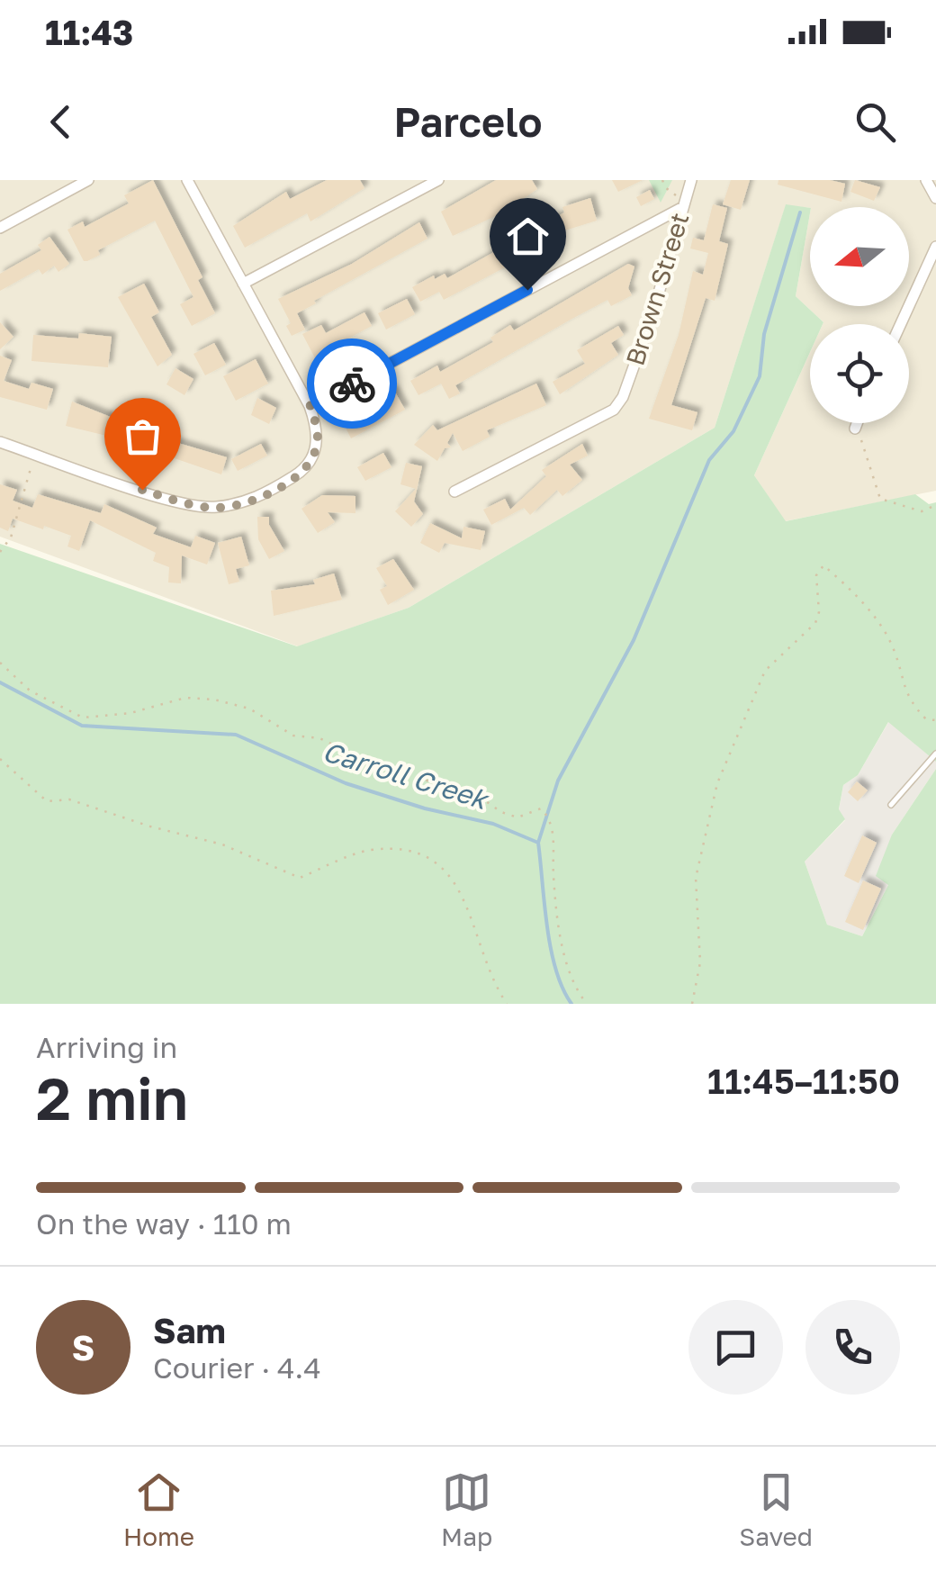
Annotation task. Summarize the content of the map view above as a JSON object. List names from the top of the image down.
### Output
{
  "streets": {
    "street": ["Brown Street"]
  },
  "water": ["Carroll Creek"],
  "north": "left",
  "page": {
    "status": "11:43",
    "header": "Parcelo",
    "heading": ["2 min", "Arriving in", "11:45–11:50"],
    "panel": ["Sam", "Courier · 4.4"],
    "bar": "On the way · 110 m",
    "round": "S",
    "tabs": ["Home", "Map", "Saved"]
  }
}
